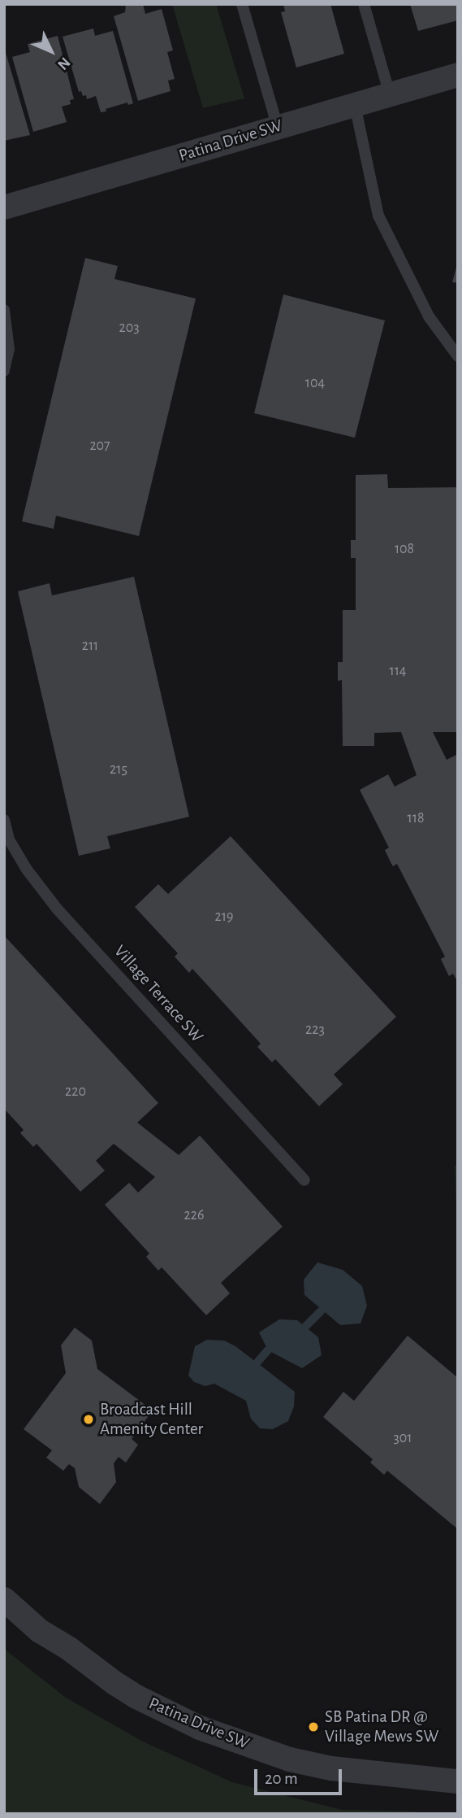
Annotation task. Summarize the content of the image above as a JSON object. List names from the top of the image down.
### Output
{
  "streets": {
    "street": ["Patina Drive SW"],
    "lane": ["Village Terrace SW"]
  },
  "places": ["Broadcast Hill Amenity Center", "SB Patina DR @ Village Mews SW"],
  "house_numbers": [
    "203",
    "104",
    "207",
    "108",
    "211",
    "114",
    "215",
    "118",
    "219",
    "223",
    "220",
    "226",
    "301"
  ],
  "scale_bar": "20 m",
  "north": "bottom right"
}
